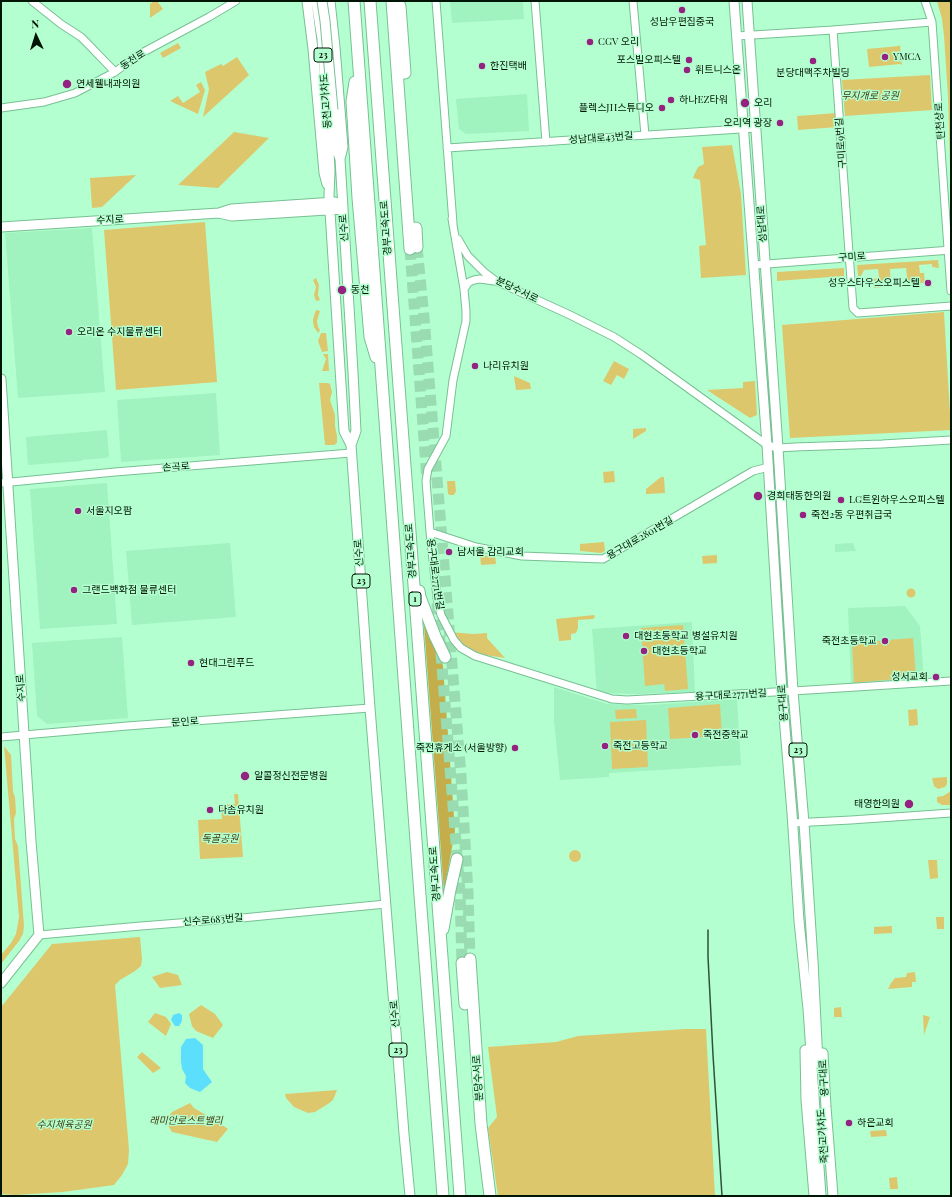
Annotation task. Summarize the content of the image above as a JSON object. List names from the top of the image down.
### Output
{
  "streets": {
    "highway": ["경부고속도로", "분당수서로", "1"],
    "main road": [
      "23",
      "동천고가차도",
      "수지로",
      "성남대로",
      "신수로",
      "용구대로",
      "죽전고가차도"
    ],
    "street": [
      "동천로",
      "탄천상로",
      "성남대로43번길",
      "구미로9번길",
      "구미로",
      "손곡로",
      "용구대로2801번길",
      "용구대로2771번길",
      "문인로",
      "신수로683번길"
    ]
  },
  "crossings": [
    ["23", "신수로"],
    ["23", "문인로"],
    ["23", "신수로683번길"],
    ["동천고가차도", "수지로"],
    ["동천고가차도", "신수로"],
    ["탄천상로", "구미로"],
    ["성남대로43번길", "성남대로"],
    ["성남대로43번길", "분당수서로"],
    ["구미로9번길", "구미로"],
    ["수지로", "신수로"],
    ["수지로", "손곡로"],
    ["수지로", "문인로"],
    ["수지로", "신수로683번길"],
    ["성남대로", "구미로"],
    ["성남대로", "분당수서로"],
    ["성남대로", "용구대로"],
    ["신수로", "손곡로"],
    ["신수로", "문인로"],
    ["신수로", "신수로683번길"],
    ["분당수서로", "용구대로2771번길"],
    ["분당수서로", "용구대로"],
    ["용구대로2801번길", "용구대로2771번길"],
    ["용구대로2801번길", "용구대로"],
    ["용구대로2771번길", "용구대로"],
    ["용구대로", "죽전고가차도"]
  ],
  "parks": [
    "무지개로 공원",
    "독골공원",
    "래미안로스트밸리",
    "수지체육공원"
  ],
  "places": [
    "성남우편집중국",
    "CGV 오리",
    "YMCA",
    "포스빌오피스텔",
    "분당대맥주차빌딩",
    "한진택배",
    "휘트니스온",
    "연세웰내과의원",
    "하나EZ타워",
    "오리",
    "플렉스JH스튜디오",
    "오리역 광장",
    "성우스타우스오피스텔",
    "동천",
    "오리온 수지물류센터",
    "나리유치원",
    "경희태동한의원",
    "LG트윈하우스오피스텔",
    "서울지오팜",
    "죽전2동 우편취급국",
    "남서울 감리교회",
    "그랜드백화점 물류센터",
    "대현초등학교 병설유치원",
    "죽전초등학교",
    "대현초등학교",
    "현대그린푸드",
    "성서교회",
    "죽전중학교",
    "죽전고등학교",
    "죽전휴게소 (서울방향)",
    "알콜정신전문병원",
    "태영한의원",
    "다솜유치원",
    "하은교회"
  ],
  "north": "top"
}
